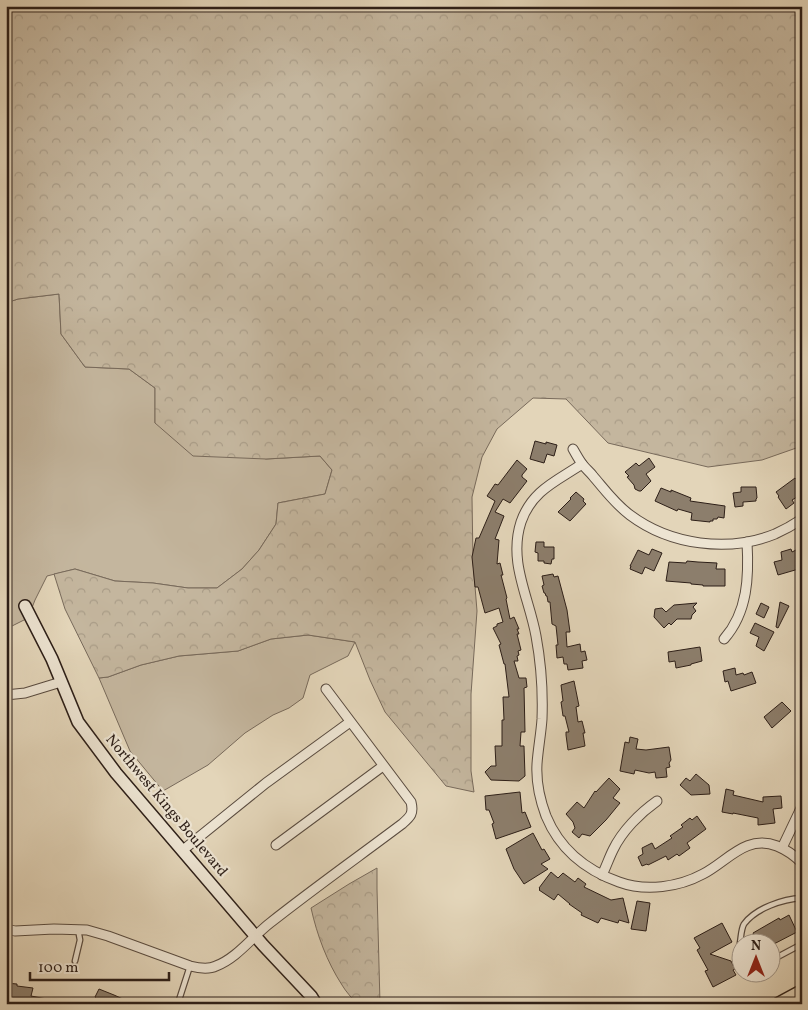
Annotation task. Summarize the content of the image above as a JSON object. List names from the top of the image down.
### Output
{
  "streets": {
    "street": ["Northwest Kings Boulevard"]
  },
  "scale_bar": "100 m",
  "north": "top"
}
